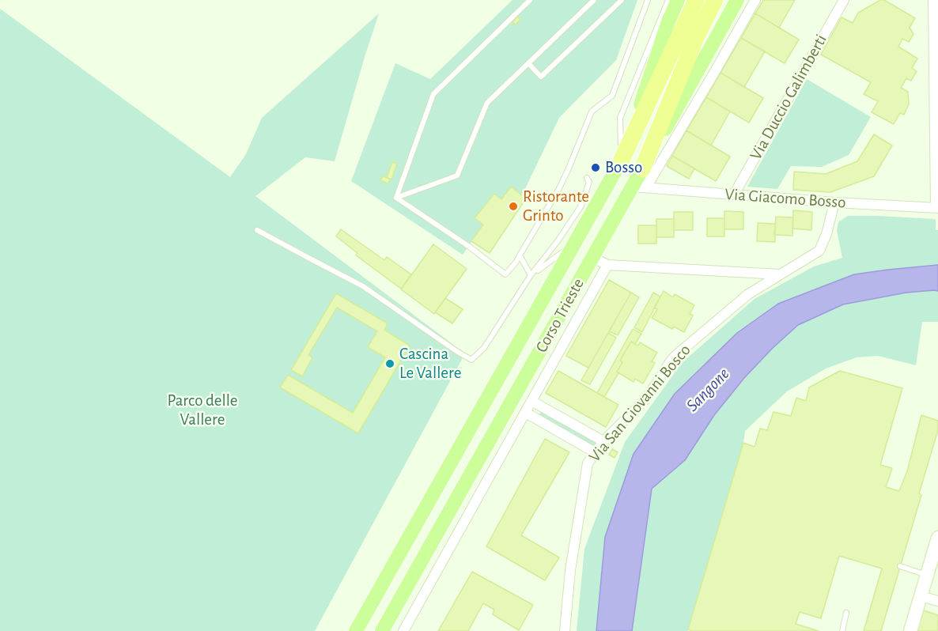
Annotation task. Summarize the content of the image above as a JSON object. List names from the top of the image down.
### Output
{
  "streets": {
    "main road": ["Corso Trieste"],
    "street": ["Via Duccio Galimberti", "Via Giacomo Bosso", "Via San Giovanni Bosco"]
  },
  "crossings": [
    ["Via Duccio Galimberti", "Via Giacomo Bosso"],
    ["Via Giacomo Bosso", "Corso Trieste"],
    ["Via Giacomo Bosso", "Via San Giovanni Bosco"]
  ],
  "water": ["Sangone"],
  "parks": ["Parco delle Vallere"],
  "places": ["Bosso", "Ristorante Grinto", "Cascina Le Vallere"]
}
